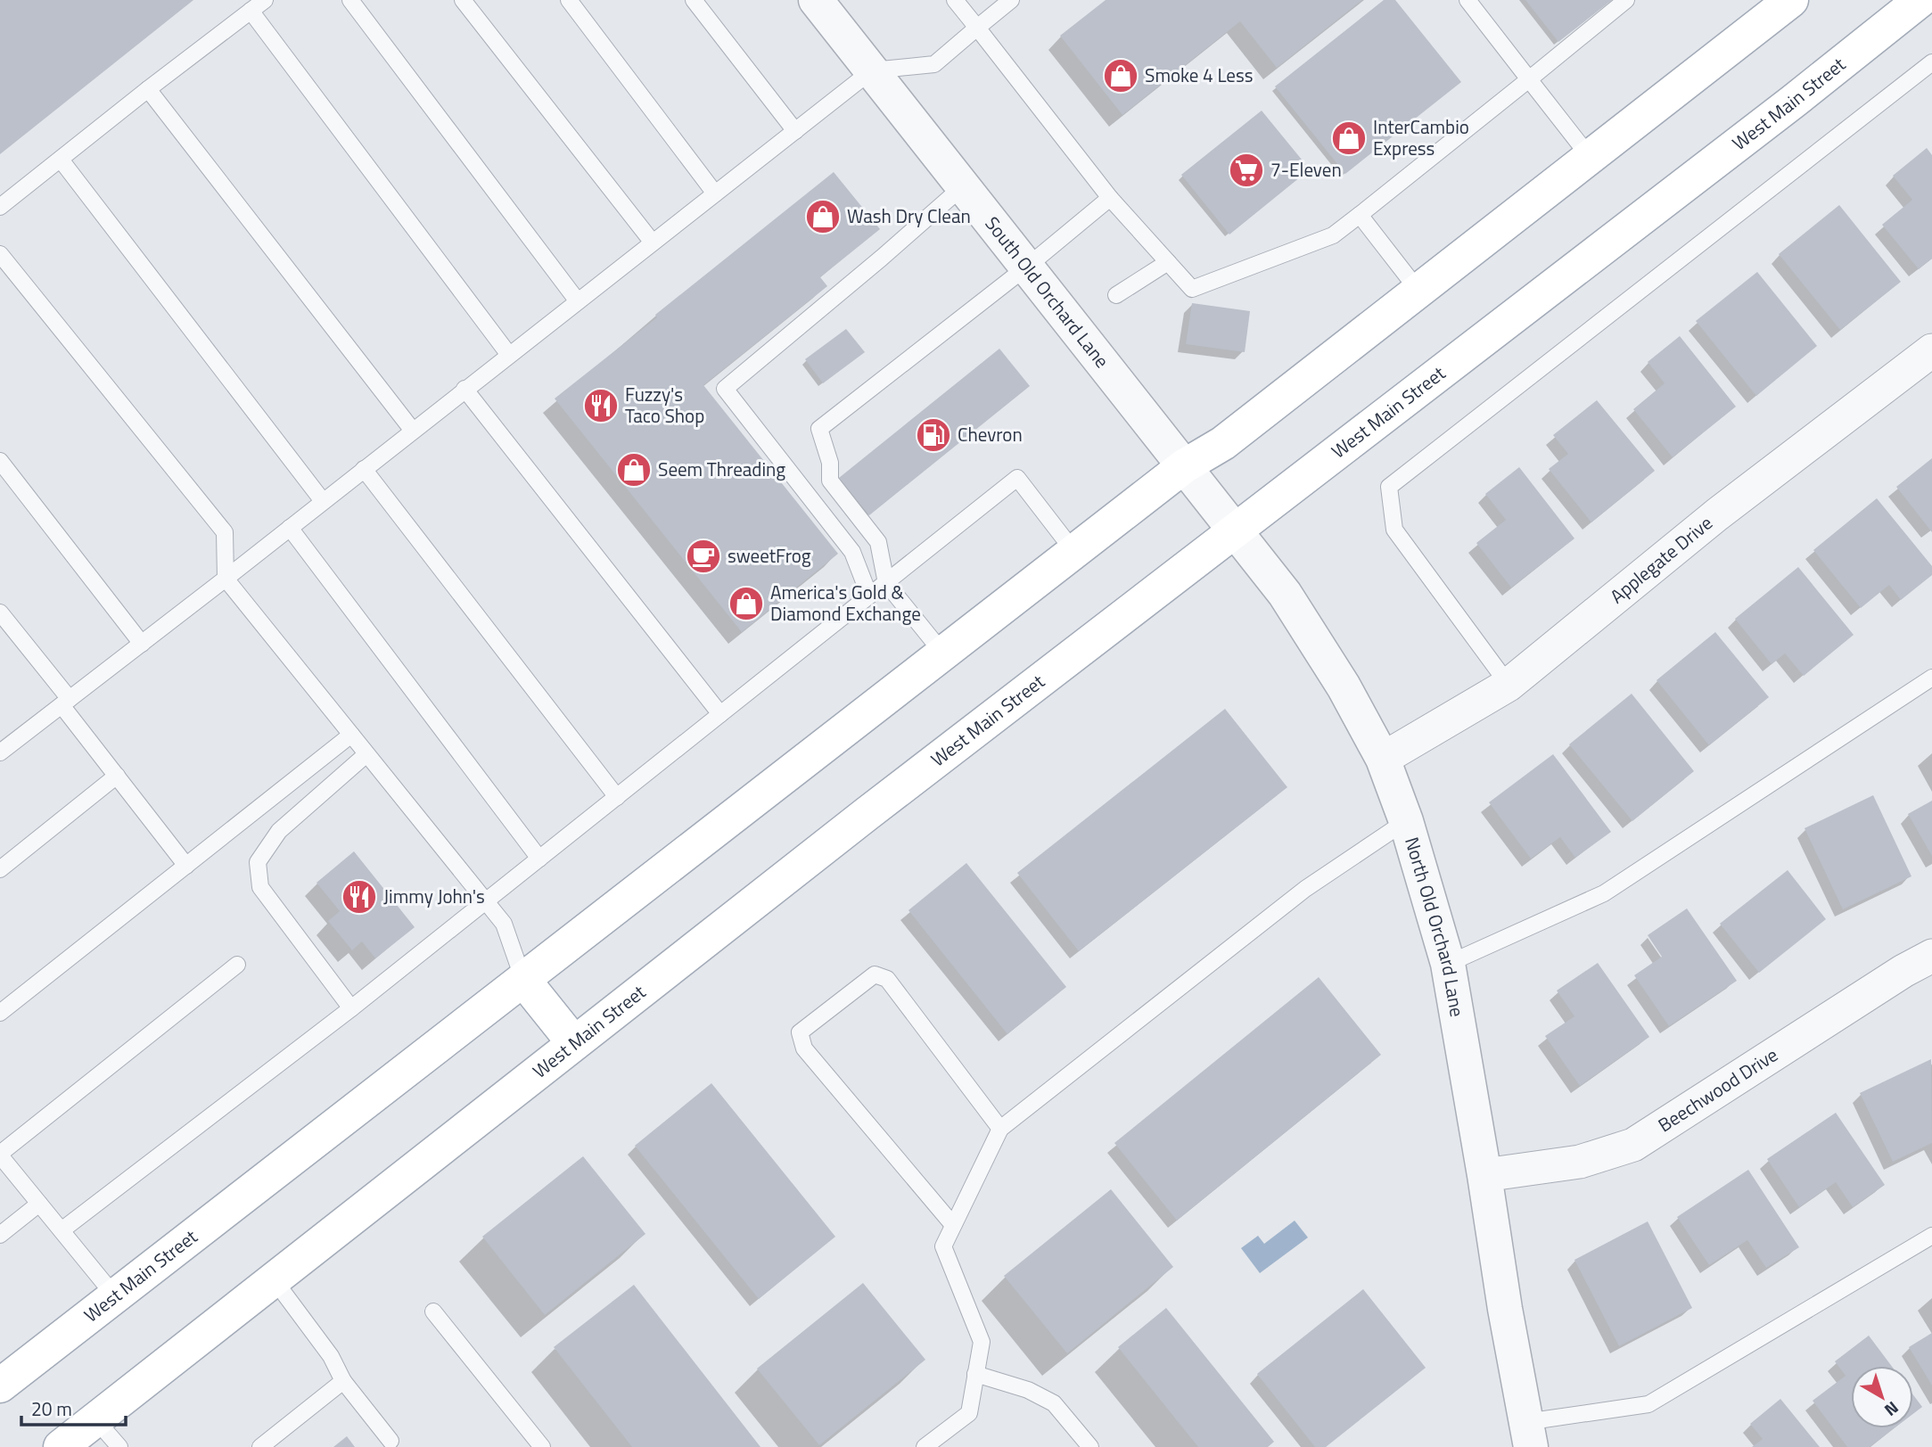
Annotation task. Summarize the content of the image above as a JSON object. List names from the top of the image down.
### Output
{
  "streets": {
    "main road": ["West Main Street"],
    "street": [
      "South Old Orchard Lane",
      "Applegate Drive",
      "North Old Orchard Lane",
      "Beechwood Drive"
    ]
  },
  "crossings": [
    ["West Main Street", "South Old Orchard Lane"],
    ["West Main Street", "North Old Orchard Lane"],
    ["South Old Orchard Lane", "North Old Orchard Lane"],
    ["Applegate Drive", "North Old Orchard Lane"],
    ["North Old Orchard Lane", "Beechwood Drive"]
  ],
  "places": {
    "shop": [
      "Smoke 4 Less",
      "InterCambio Express",
      "Wash Dry Clean",
      "Seem Threading",
      "America's Gold & Diamond Exchange"
    ],
    "supermarket": ["7-Eleven"],
    "restaurant": ["Fuzzy's Taco Shop", "Jimmy John's"],
    "fuel station": ["Chevron"],
    "cafe": ["sweetFrog"]
  },
  "scale_bar": "20 m",
  "north": "bottom right"
}
